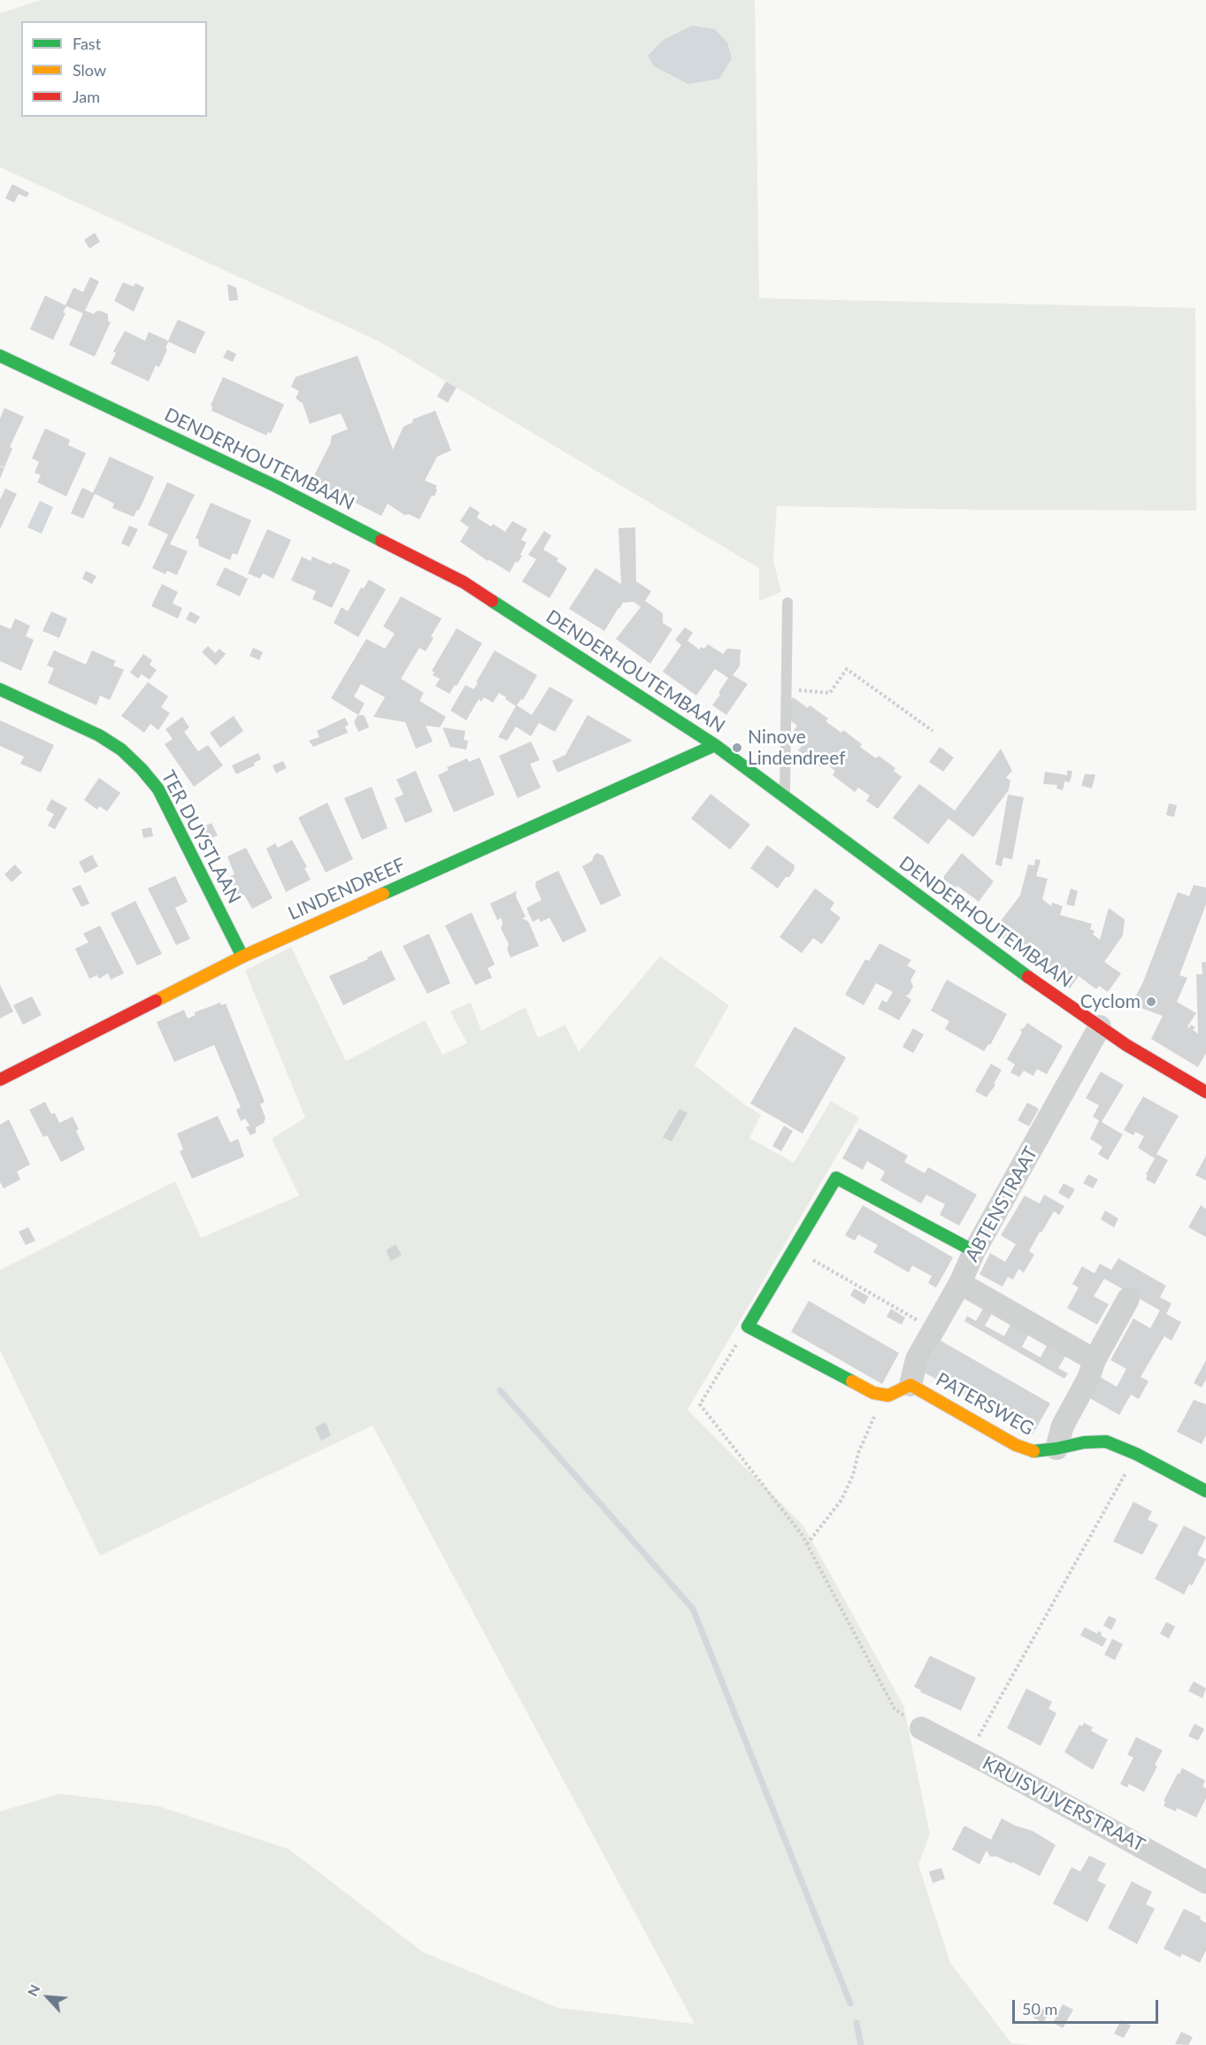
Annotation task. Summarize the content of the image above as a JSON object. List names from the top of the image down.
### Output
{
  "streets": {
    "street": [
      "DENDERHOUTEMBAAN",
      "TER DUYSTLAAN",
      "LINDENDREEF",
      "ABTENSTRAAT",
      "PATERSWEG",
      "KRUISVIJVERSTRAAT"
    ]
  },
  "crossings": [
    ["DENDERHOUTEMBAAN", "LINDENDREEF"],
    ["DENDERHOUTEMBAAN", "ABTENSTRAAT"],
    ["TER DUYSTLAAN", "LINDENDREEF"],
    ["ABTENSTRAAT", "PATERSWEG"]
  ],
  "places": ["Ninove Lindendreef", "Cyclom"],
  "legend": ["Fast", "Slow", "Jam"],
  "scale_bar": "50 m",
  "north": "top left"
}
